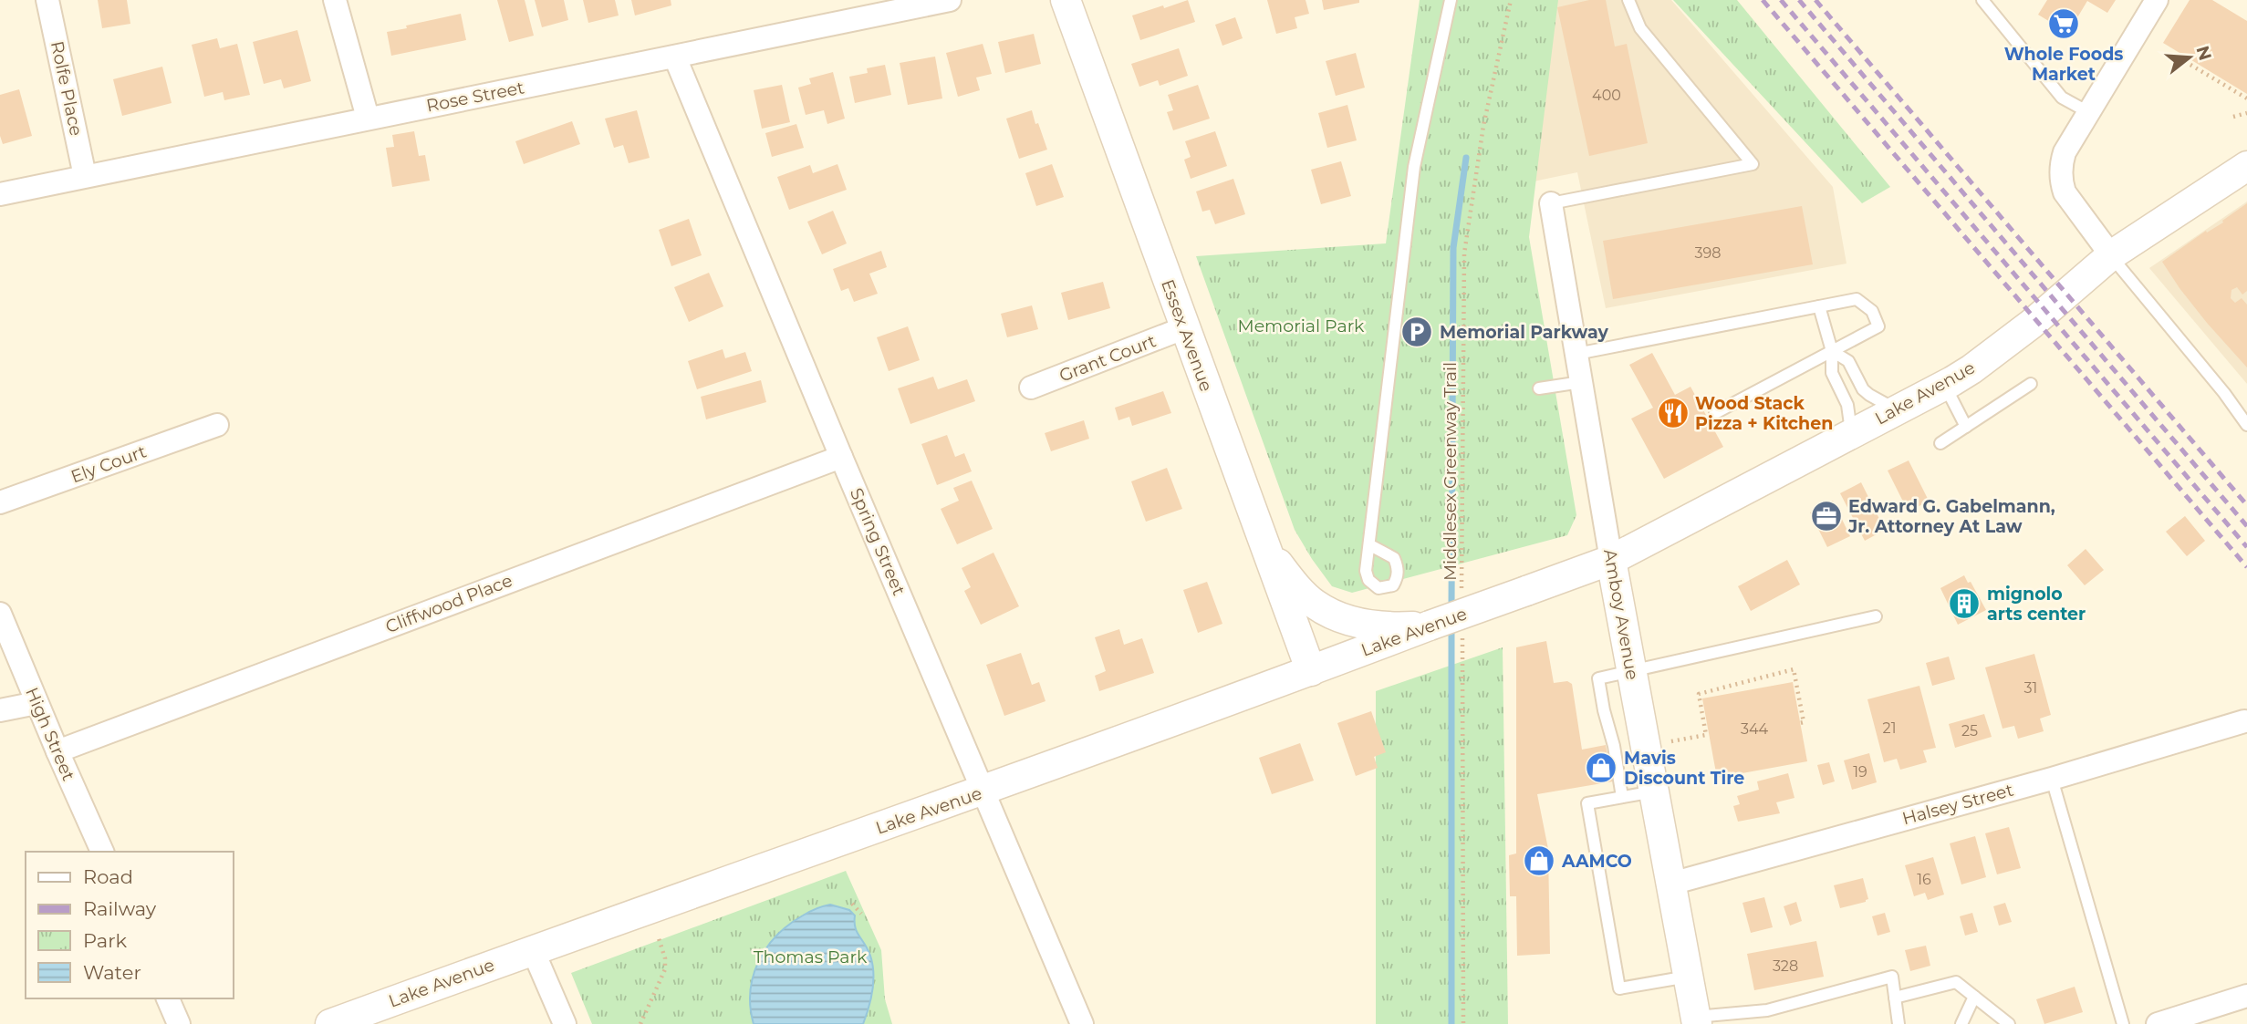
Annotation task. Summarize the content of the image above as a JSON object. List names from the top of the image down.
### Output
{
  "streets": {
    "street": [
      "Rolfe Place",
      "Rose Street",
      "Essex Avenue",
      "Grant Court",
      "Lake Avenue",
      "Ely Court",
      "Spring Street",
      "Cliffwood Place",
      "Amboy Avenue",
      "High Street",
      "Halsey Street"
    ],
    "path": ["Middlesex Greenway Trail"]
  },
  "crossings": [
    ["Rolfe Place", "Rose Street"],
    ["Rose Street", "Spring Street"],
    ["Essex Avenue", "Grant Court"],
    ["Essex Avenue", "Lake Avenue"],
    ["Lake Avenue", "Spring Street"],
    ["Lake Avenue", "Amboy Avenue"],
    ["Spring Street", "Cliffwood Place"],
    ["Cliffwood Place", "High Street"],
    ["Amboy Avenue", "Halsey Street"]
  ],
  "parks": ["Memorial Park", "Thomas Park"],
  "places": {
    "supermarket": ["Whole Foods Market"],
    "parking": ["Memorial Parkway"],
    "restaurant": ["Wood Stack Pizza + Kitchen"],
    "office": ["Edward G. Gabelmann, Jr. Attorney At Law"],
    "building": ["mignolo arts center"],
    "shop": ["Mavis Discount Tire", "AAMCO"]
  },
  "house_numbers": [
    "400",
    "398",
    "31",
    "21",
    "344",
    "25",
    "19",
    "16",
    "328"
  ],
  "legend": [
    "Road",
    "Railway",
    "Park",
    "Water"
  ],
  "north": "right"
}
